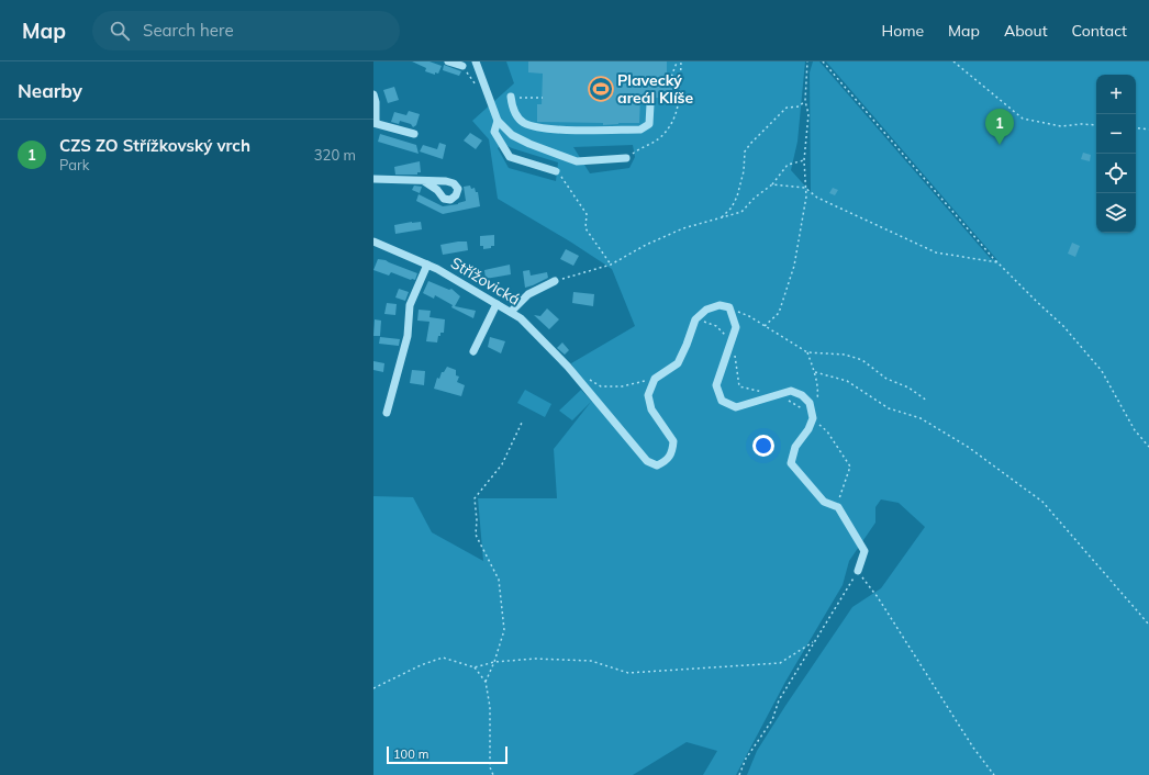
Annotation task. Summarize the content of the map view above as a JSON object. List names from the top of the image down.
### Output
{
  "streets": {
    "street": ["Střížovická"]
  },
  "places": {
    "sports": ["Plavecký areál Klíše"]
  },
  "scale_bar": "100 m",
  "page": {
    "header": "Map",
    "search": "Search here",
    "nav": [
      "Home",
      "Map",
      "About",
      "Contact"
    ],
    "heading": "Nearby",
    "map_buttons": ["+", "−"],
    "pins": "1",
    "list": [
      {
        "mark": "1",
        "name": "CZS ZO Střížkovský vrch",
        "note": "Park",
        "value": "320 m"
      }
    ],
    "scale": "100 m"
  }
}
